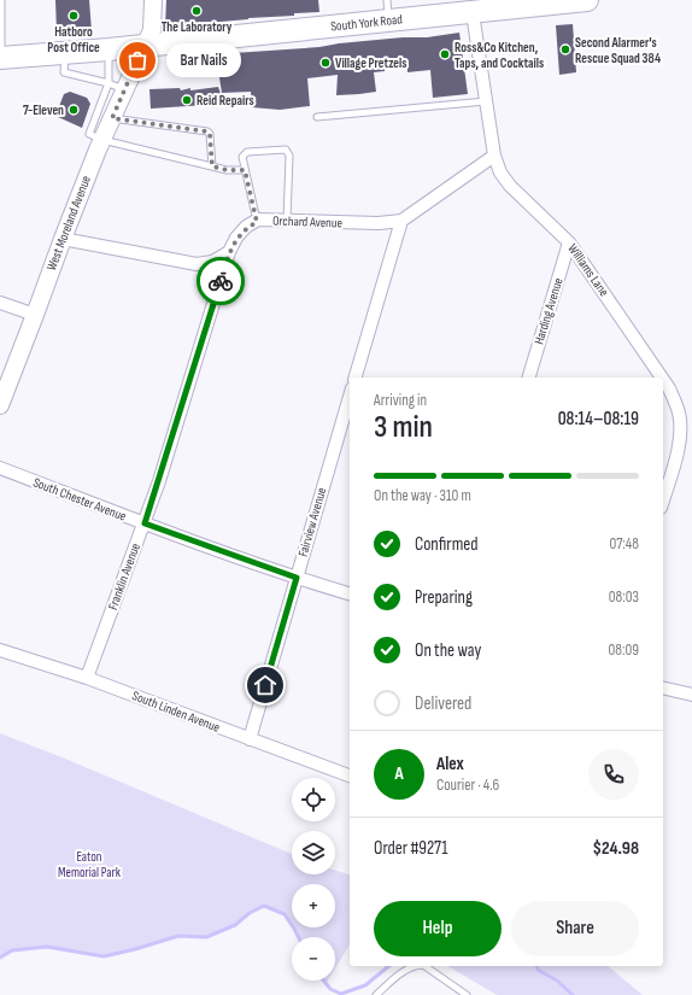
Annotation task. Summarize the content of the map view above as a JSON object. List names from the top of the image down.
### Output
{
  "streets": {
    "highway": ["South York Road"],
    "street": [
      "Orchard Avenue",
      "West Moreland Avenue",
      "Williams Lane",
      "Harding Avenue",
      "South Chester Avenue",
      "Fairview Avenue",
      "Franklin Avenue",
      "South Linden Avenue"
    ]
  },
  "crossings": [
    ["South York Road", "West Moreland Avenue"],
    ["South York Road", "Williams Lane"],
    ["Orchard Avenue", "Williams Lane"],
    ["Orchard Avenue", "Franklin Avenue"],
    ["Williams Lane", "Harding Avenue"],
    ["South Chester Avenue", "Fairview Avenue"],
    ["South Chester Avenue", "Franklin Avenue"],
    ["Fairview Avenue", "South Linden Avenue"],
    ["Franklin Avenue", "South Linden Avenue"]
  ],
  "parks": ["Eaton Memorial Park"],
  "places": [
    "The Laboratory",
    "Hatboro Post Office",
    "Second Alarmer's Rescue Squad 384",
    "Ross&Co Kitchen, Taps, and Cocktails",
    "Bar Nails",
    "Village Pretzels",
    "Reid Repairs",
    "7-Eleven"
  ],
  "page": {
    "bubble": "Bar Nails",
    "heading": ["3 min", "Arriving in", "08:14–08:19"],
    "panel": [
      "Alex",
      "Courier · 4.6",
      "Order #9271",
      "$24.98"
    ],
    "bar": "On the way · 310 m",
    "list": [
      ["Confirmed", "07:48"],
      ["Preparing", "08:03"],
      ["On the way", "08:09"],
      "Delivered"
    ],
    "round": "A",
    "map_buttons": ["+", "−"],
    "buttons": ["Help", "Share"]
  }
}
